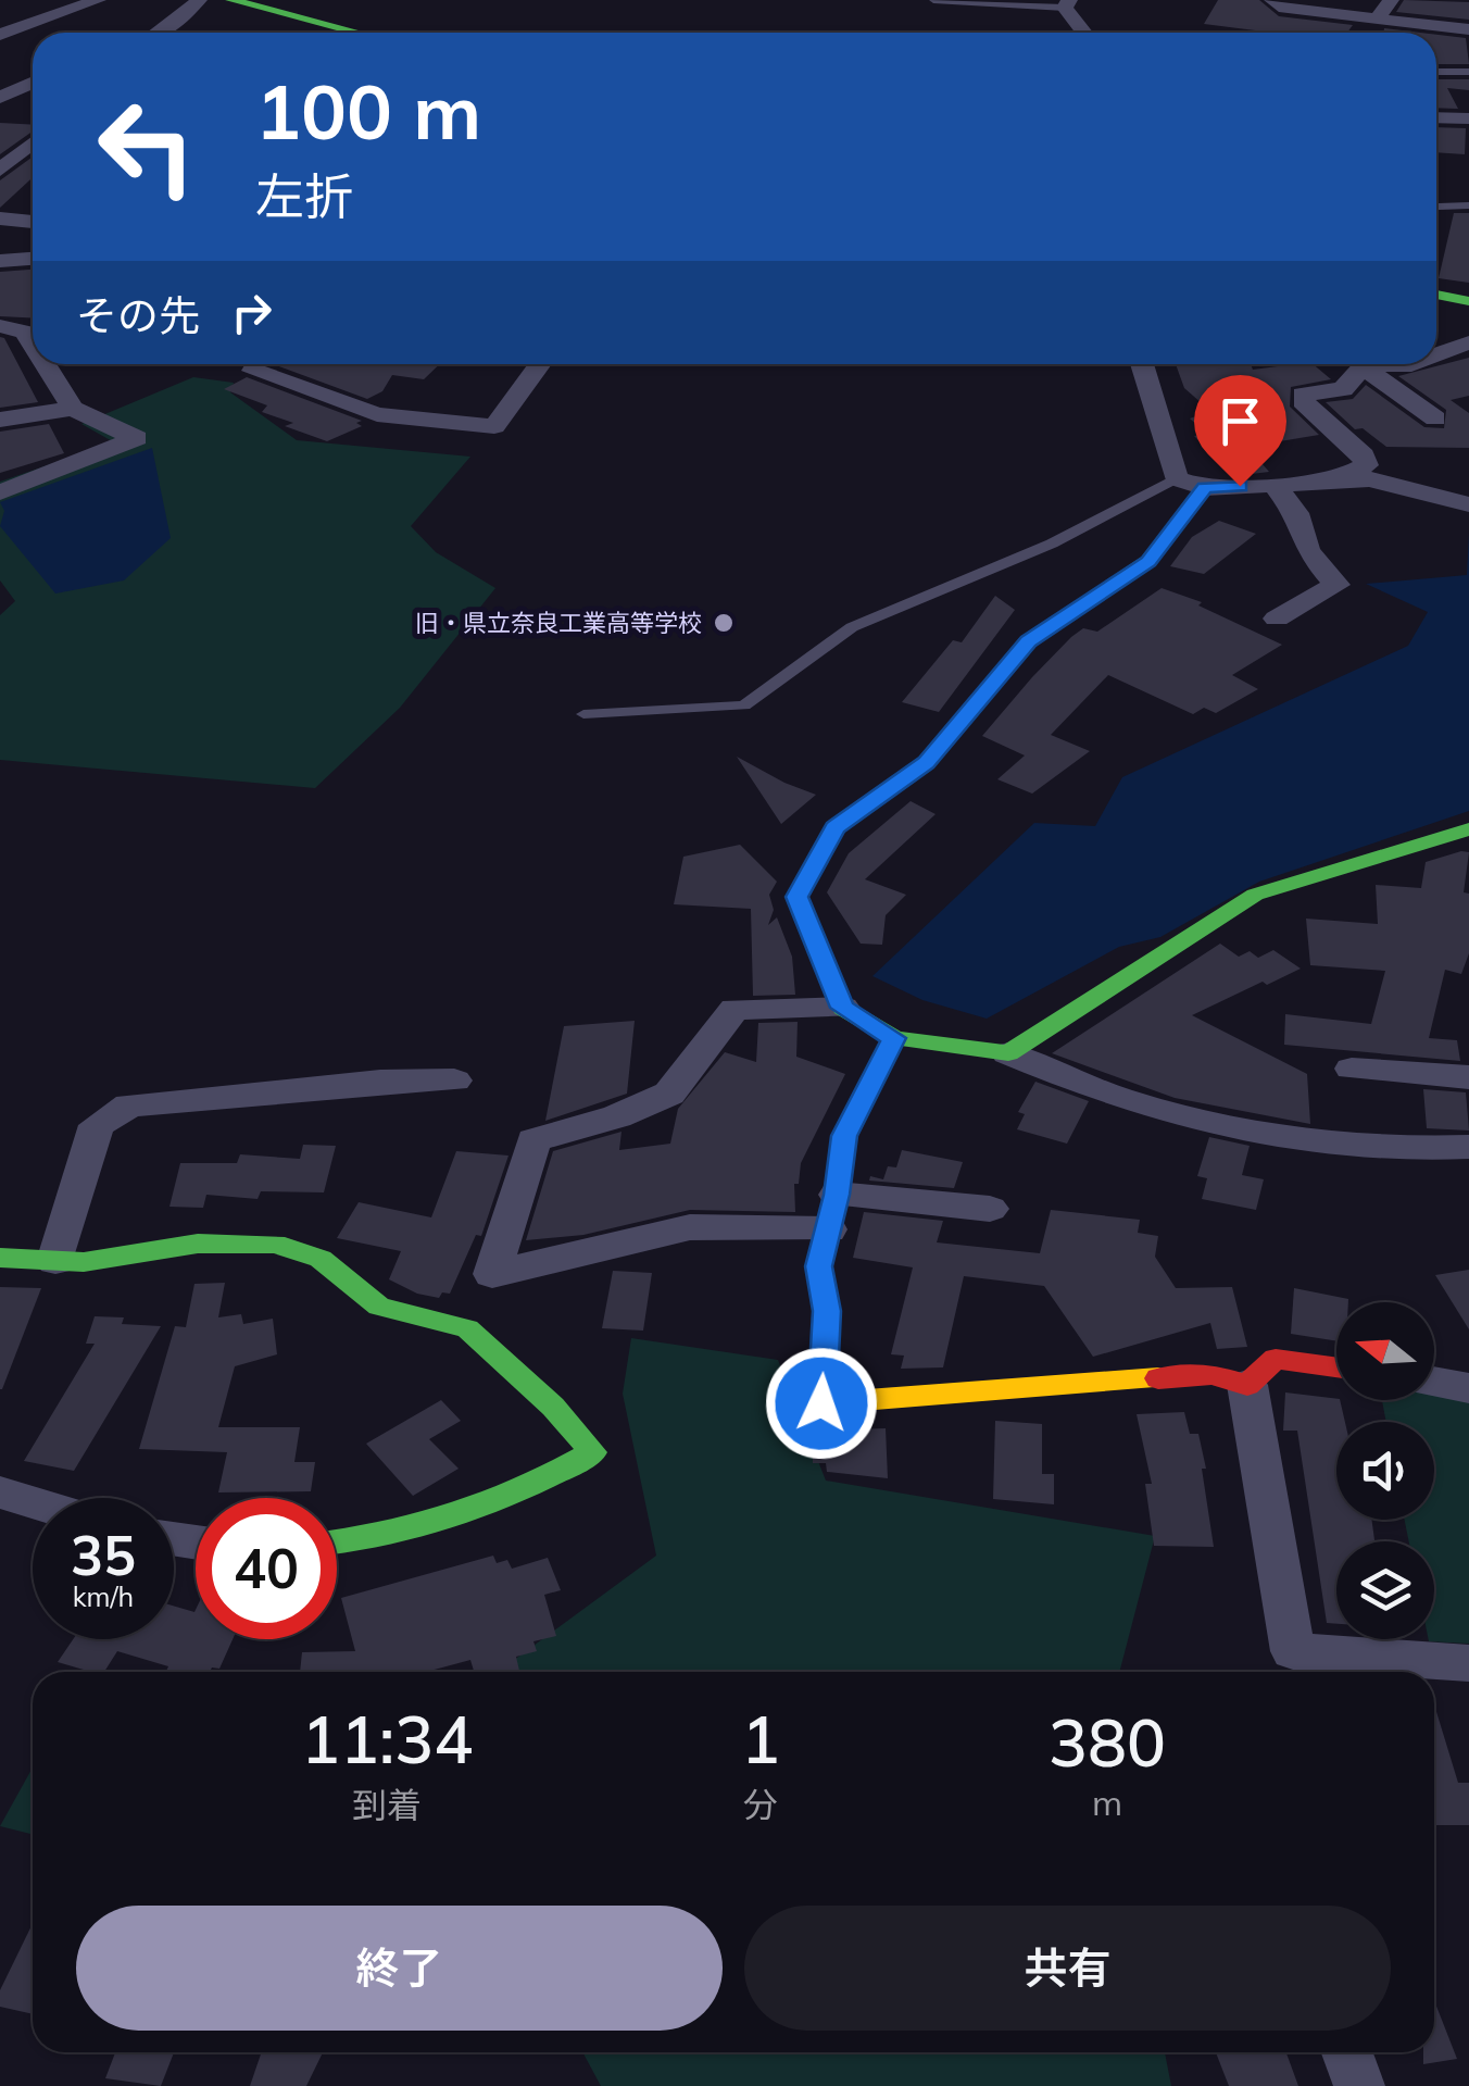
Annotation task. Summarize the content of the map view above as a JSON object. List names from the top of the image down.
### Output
{
  "places": ["旧・県立奈良工業高等学校"],
  "north": "left",
  "page": {
    "turn": ["100 m", "左折"],
    "then": "その先",
    "speed": "35 km/h",
    "limit": "40",
    "eta": [
      "11:34",
      "到着",
      "1",
      "分",
      "380",
      "m"
    ],
    "buttons": ["終了", "共有"]
  }
}
